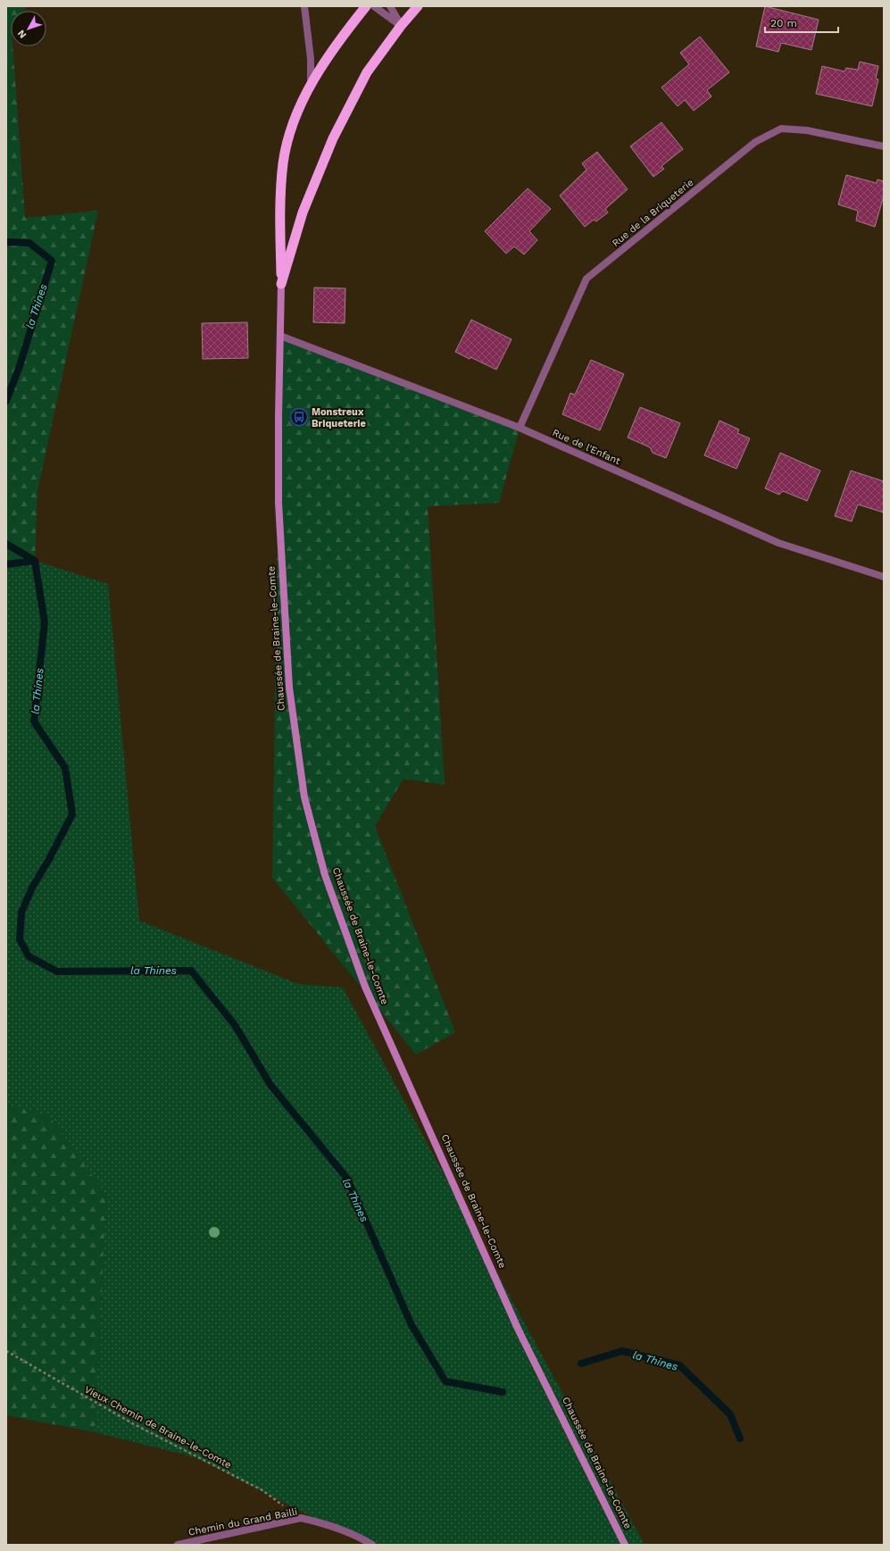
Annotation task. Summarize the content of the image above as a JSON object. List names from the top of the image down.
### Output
{
  "streets": {
    "highway": ["Chaussée de Braine-le-Comte"],
    "street": ["Rue de la Briqueterie", "Rue de l'Enfant", "Chemin du Grand Bailli"],
    "path": ["Vieux Chemin de Braine-le-Comte"]
  },
  "crossings": [
    ["Rue de la Briqueterie", "Rue de l'Enfant"],
    ["Rue de l'Enfant", "Chaussée de Braine-le-Comte"],
    ["Vieux Chemin de Braine-le-Comte", "Chemin du Grand Bailli"]
  ],
  "water": ["la Thines"],
  "places": {
    "bus stop": ["Monstreux Briqueterie"]
  },
  "scale_bar": "20 m",
  "north": "bottom left"
}
